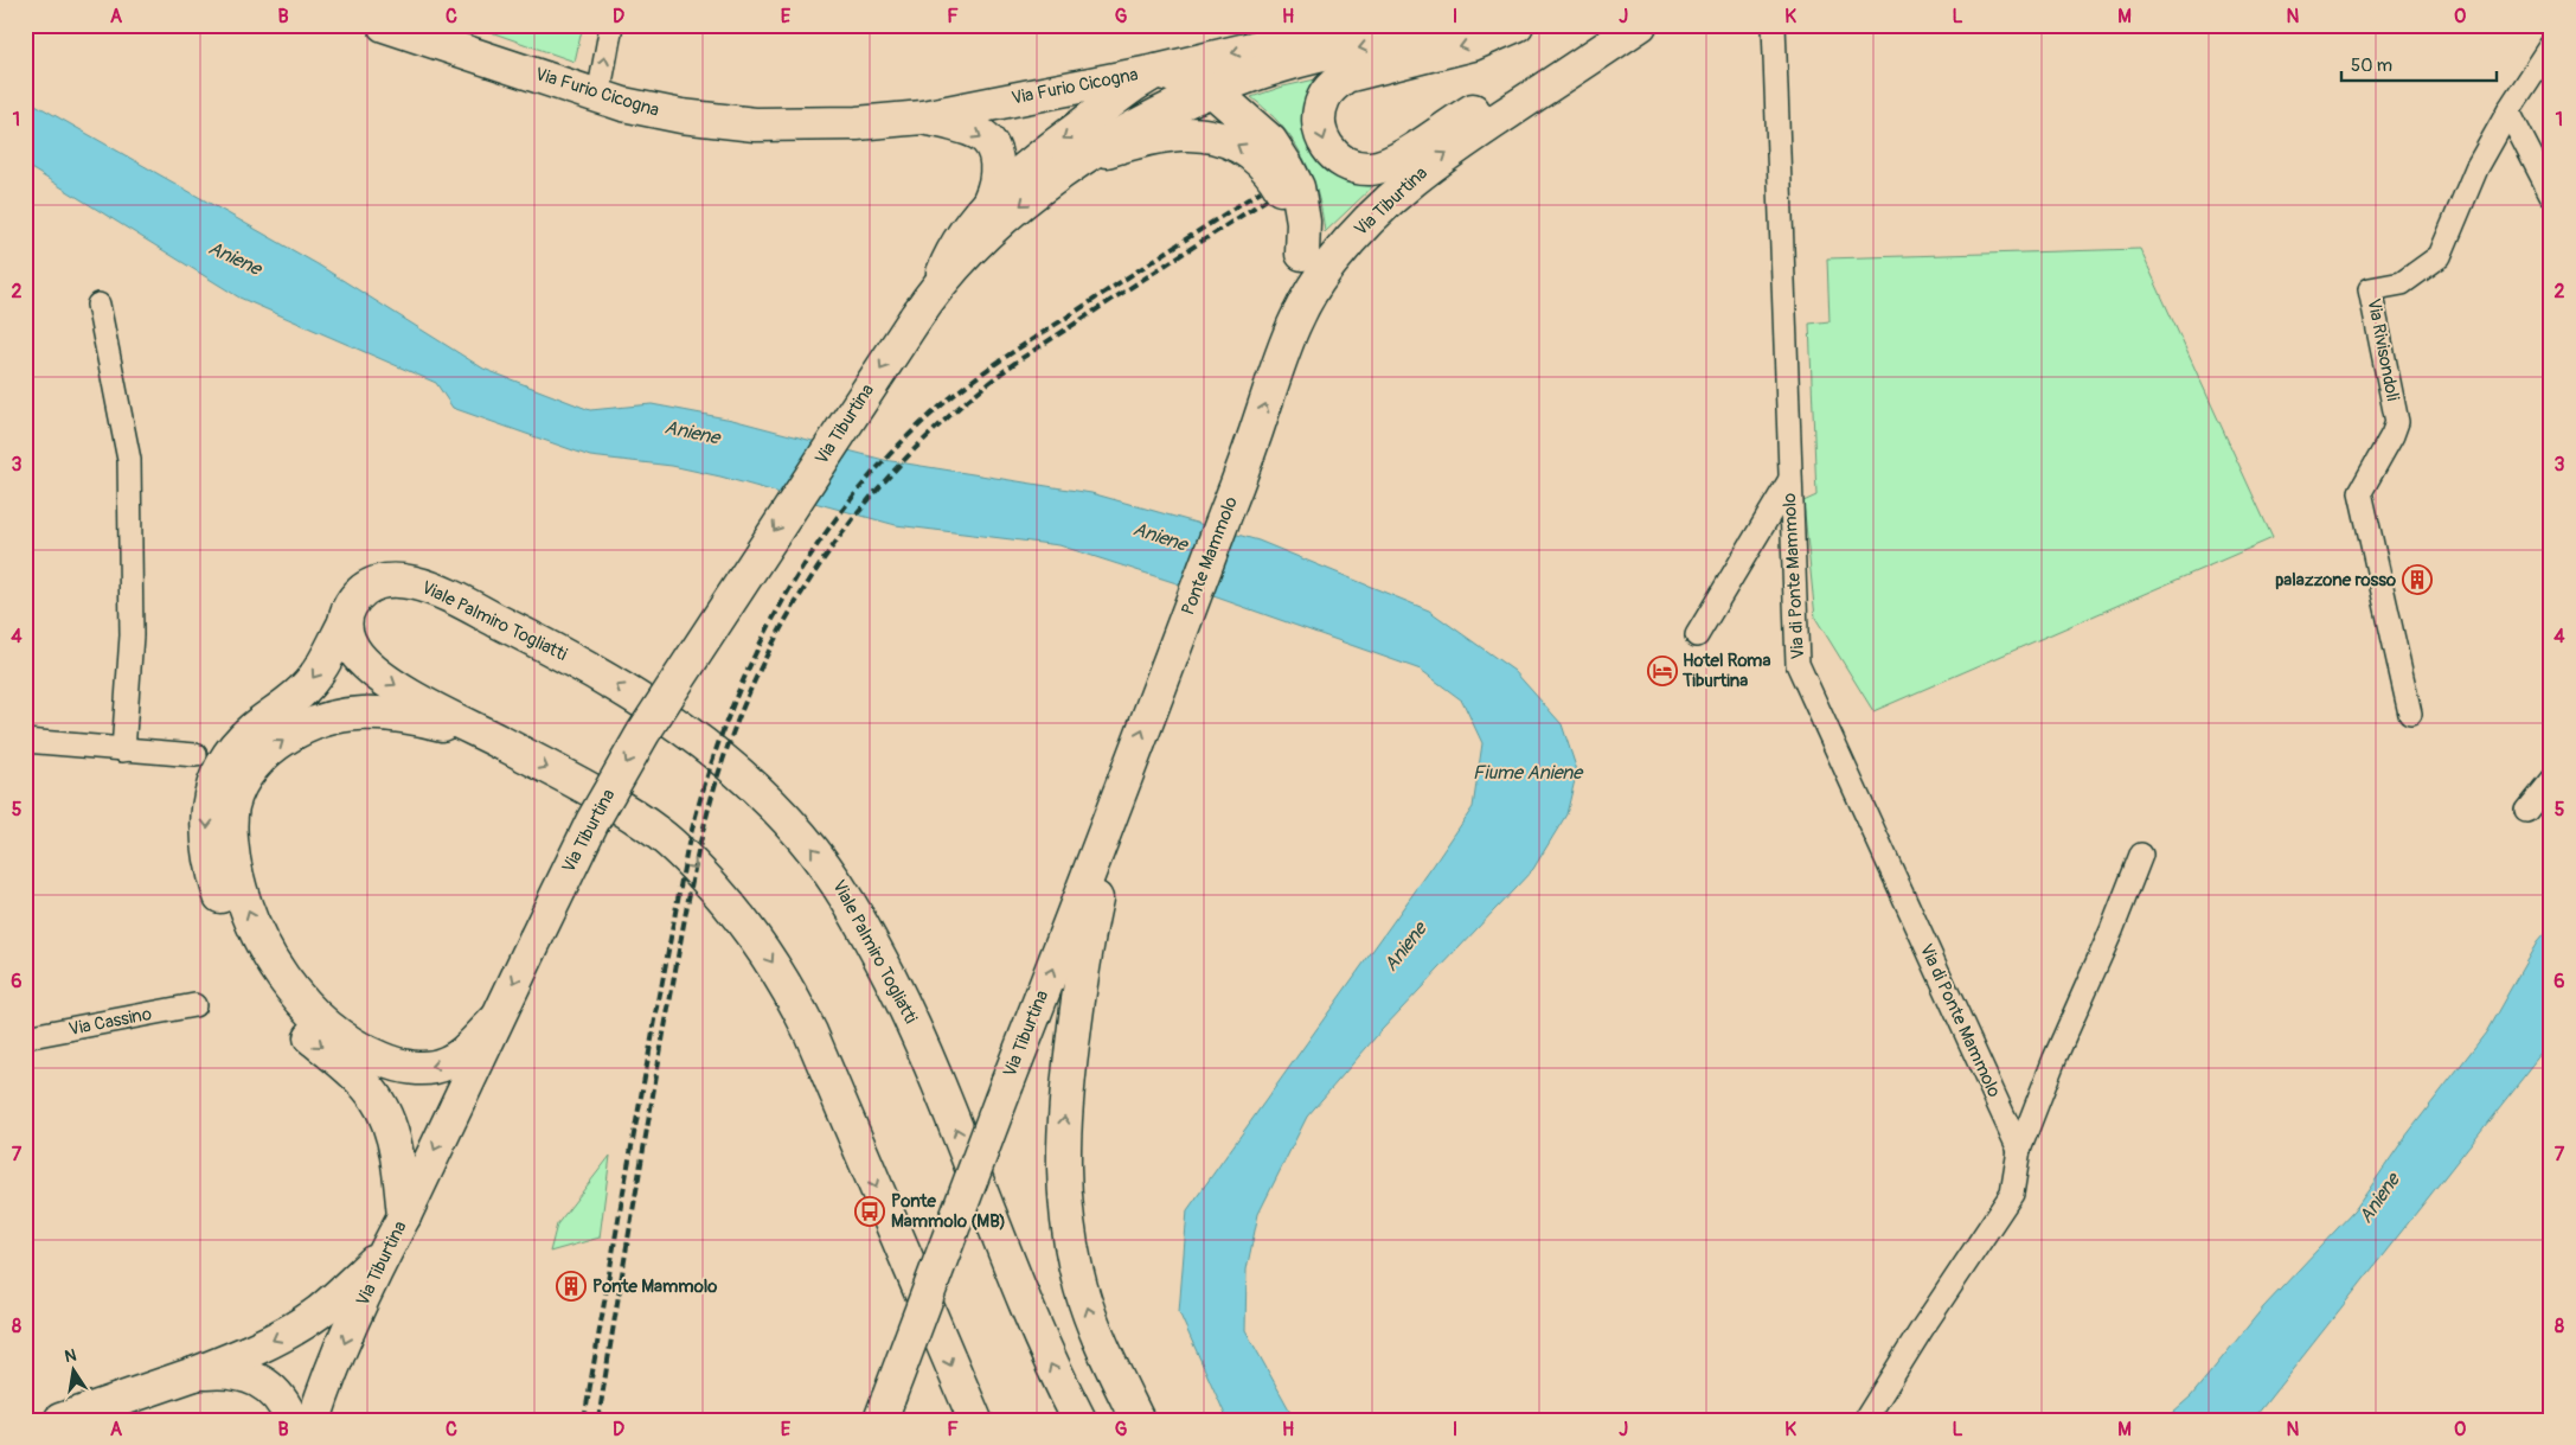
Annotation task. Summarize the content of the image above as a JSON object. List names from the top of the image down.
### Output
{
  "streets": {
    "main road": [
      "Via Furio Cicogna",
      "Via Tiburtina",
      "Ponte Mammolo",
      "Viale Palmiro Togliatti"
    ],
    "street": ["Via Rivisondoli", "Via di Ponte Mammolo", "Via Cassino"]
  },
  "crossings": [
    ["Via Furio Cicogna", "Via Tiburtina"],
    ["Via Tiburtina", "Ponte Mammolo"],
    ["Via Tiburtina", "Viale Palmiro Togliatti"]
  ],
  "water": ["Aniene", "Fiume Aniene"],
  "places": {
    "building": ["palazzone rosso", "Ponte Mammolo"],
    "hotel": ["Hotel Roma Tiburtina"],
    "bus stop": ["Ponte Mammolo (MB)"]
  },
  "scale_bar": "50 m",
  "north": "top",
  "grid": {
    "columns": [
      "A",
      "B",
      "C",
      "D",
      "E",
      "F",
      "G",
      "H",
      "I",
      "J",
      "K",
      "L",
      "M",
      "N",
      "O"
    ],
    "rows": [
      "1",
      "2",
      "3",
      "4",
      "5",
      "6",
      "7",
      "8"
    ]
  }
}
